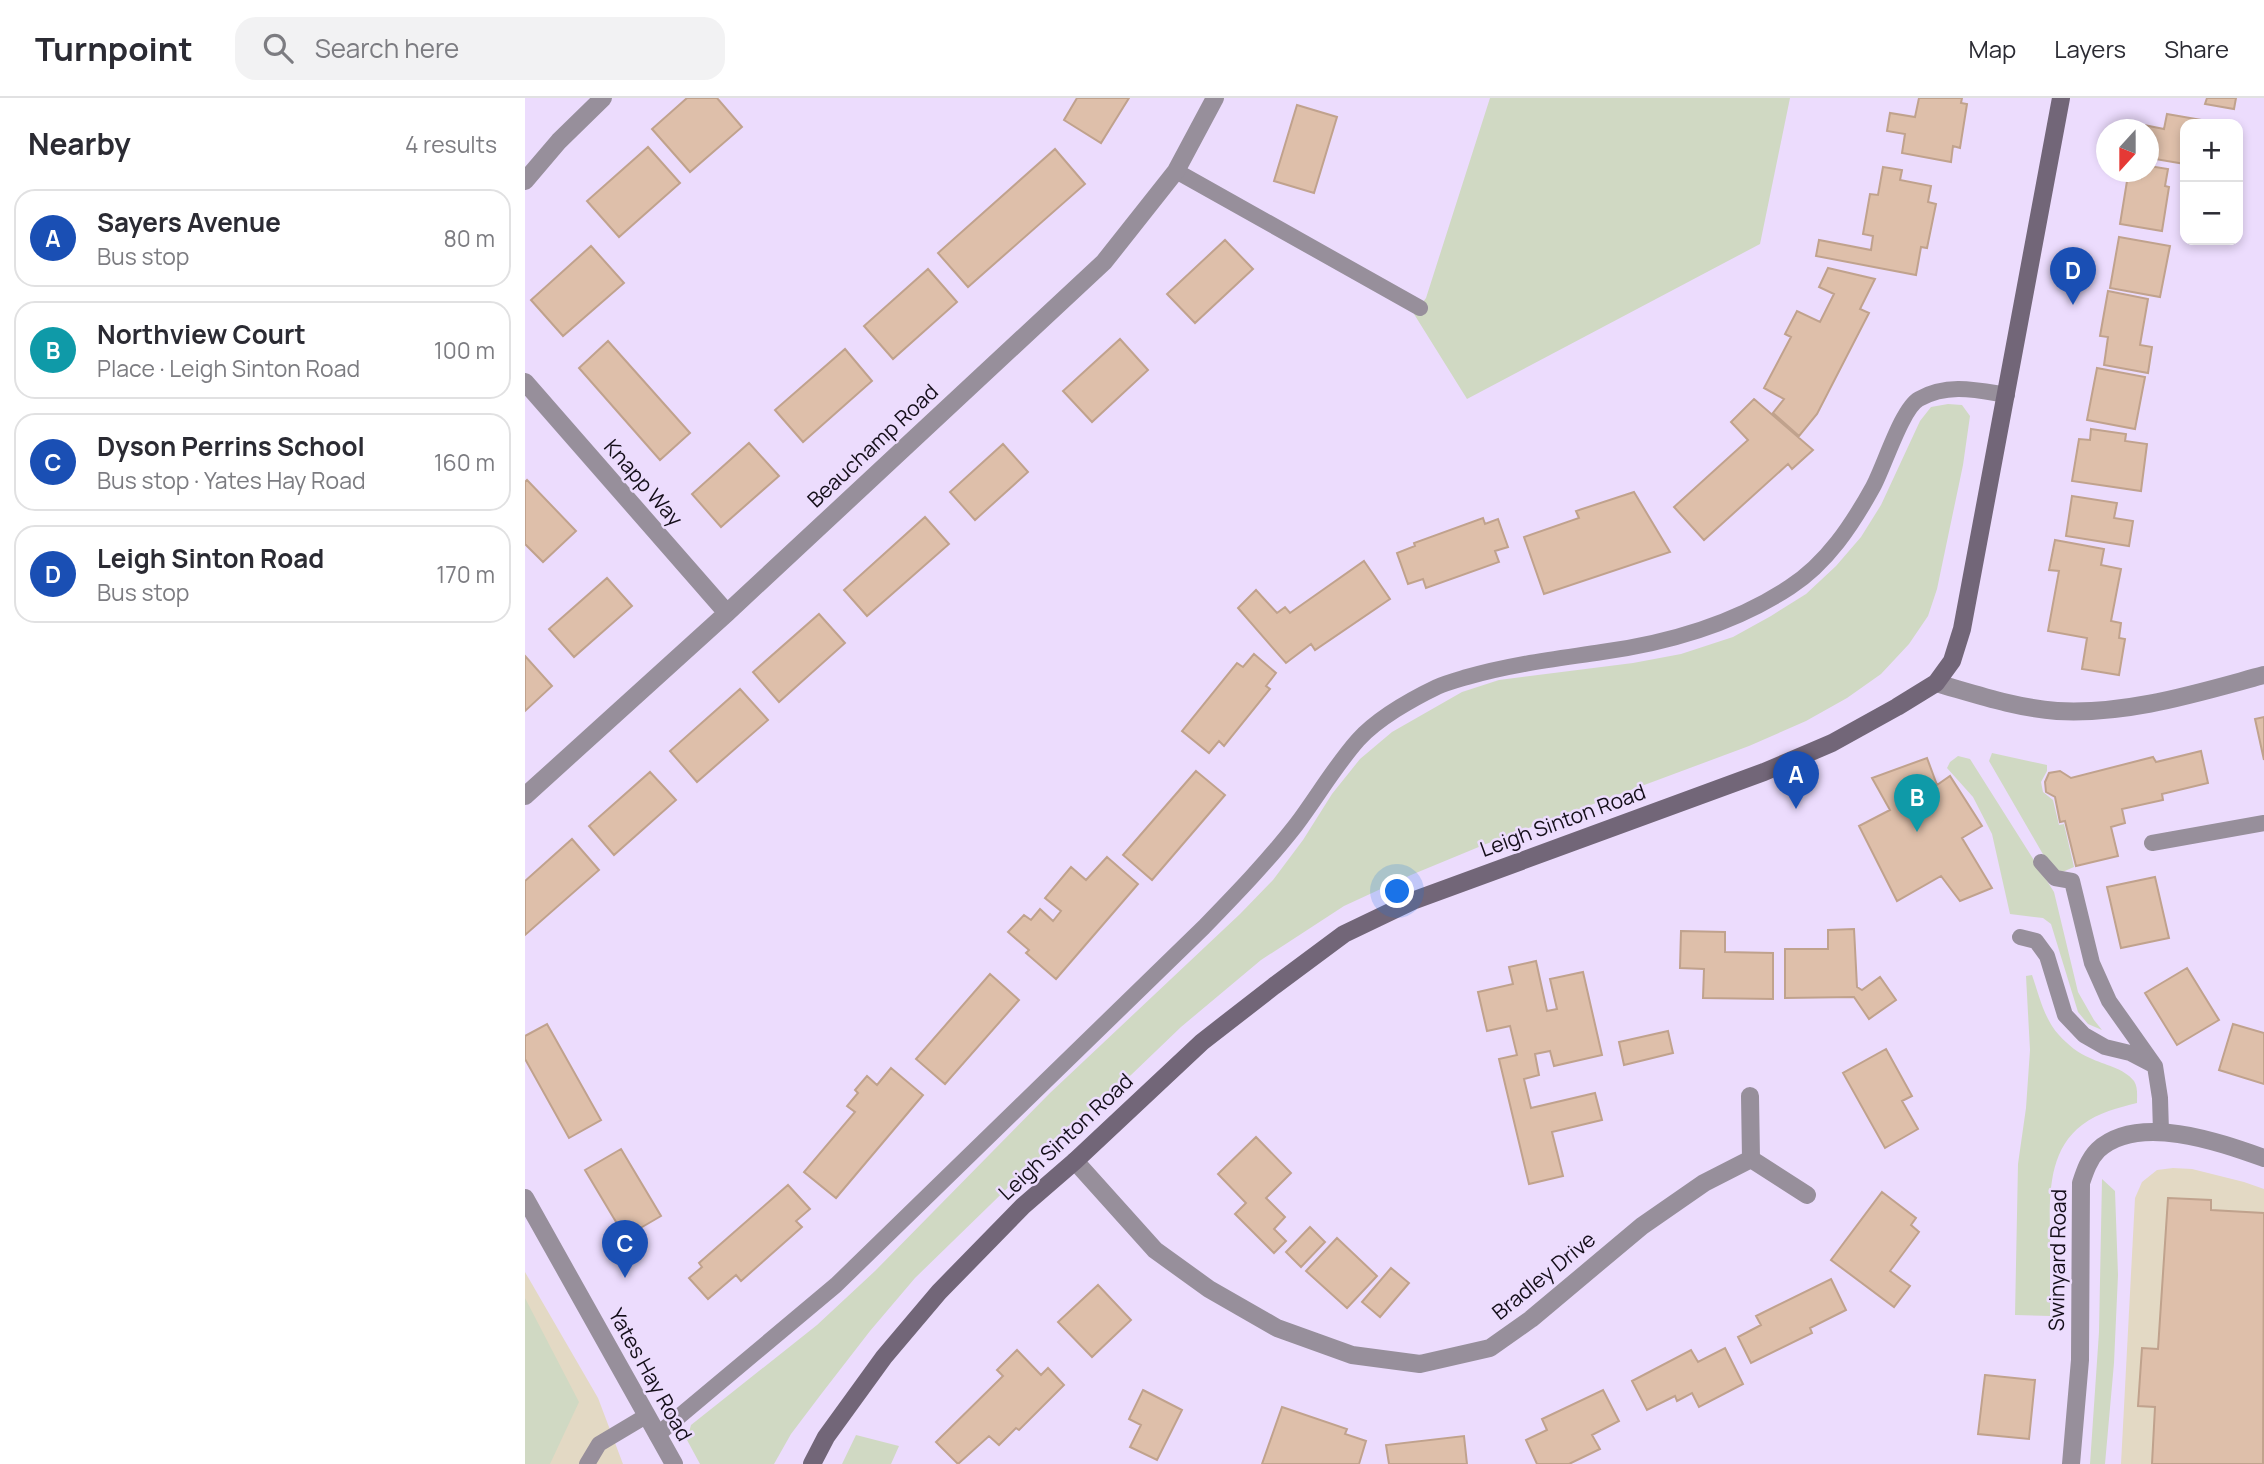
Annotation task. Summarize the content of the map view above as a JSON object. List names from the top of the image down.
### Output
{
  "streets": {
    "main road": ["Leigh Sinton Road"],
    "street": [
      "Beauchamp Road",
      "Knapp Way",
      "Swinyard Road",
      "Bradley Drive",
      "Yates Hay Road"
    ]
  },
  "crossings": [
    ["Beauchamp Road", "Knapp Way"],
    ["Leigh Sinton Road", "Bradley Drive"]
  ],
  "north": "bottom",
  "page": {
    "header": "Turnpoint",
    "search": "Search here",
    "nav": ["Map", "Layers", "Share"],
    "heading": ["Nearby", "4 results"],
    "map_buttons": ["+", "−"],
    "list": [
      {
        "mark": "A",
        "name": "Sayers Avenue",
        "note": "Bus stop",
        "value": "80 m"
      },
      {
        "mark": "B",
        "name": "Northview Court",
        "note": "Place · Leigh Sinton Road",
        "value": "100 m"
      },
      {
        "mark": "C",
        "name": "Dyson Perrins School",
        "note": "Bus stop · Yates Hay Road",
        "value": "160 m"
      },
      {
        "mark": "D",
        "name": "Leigh Sinton Road",
        "note": "Bus stop",
        "value": "170 m"
      }
    ],
    "pins": [
      "D",
      "A",
      "B",
      "C"
    ]
  }
}
